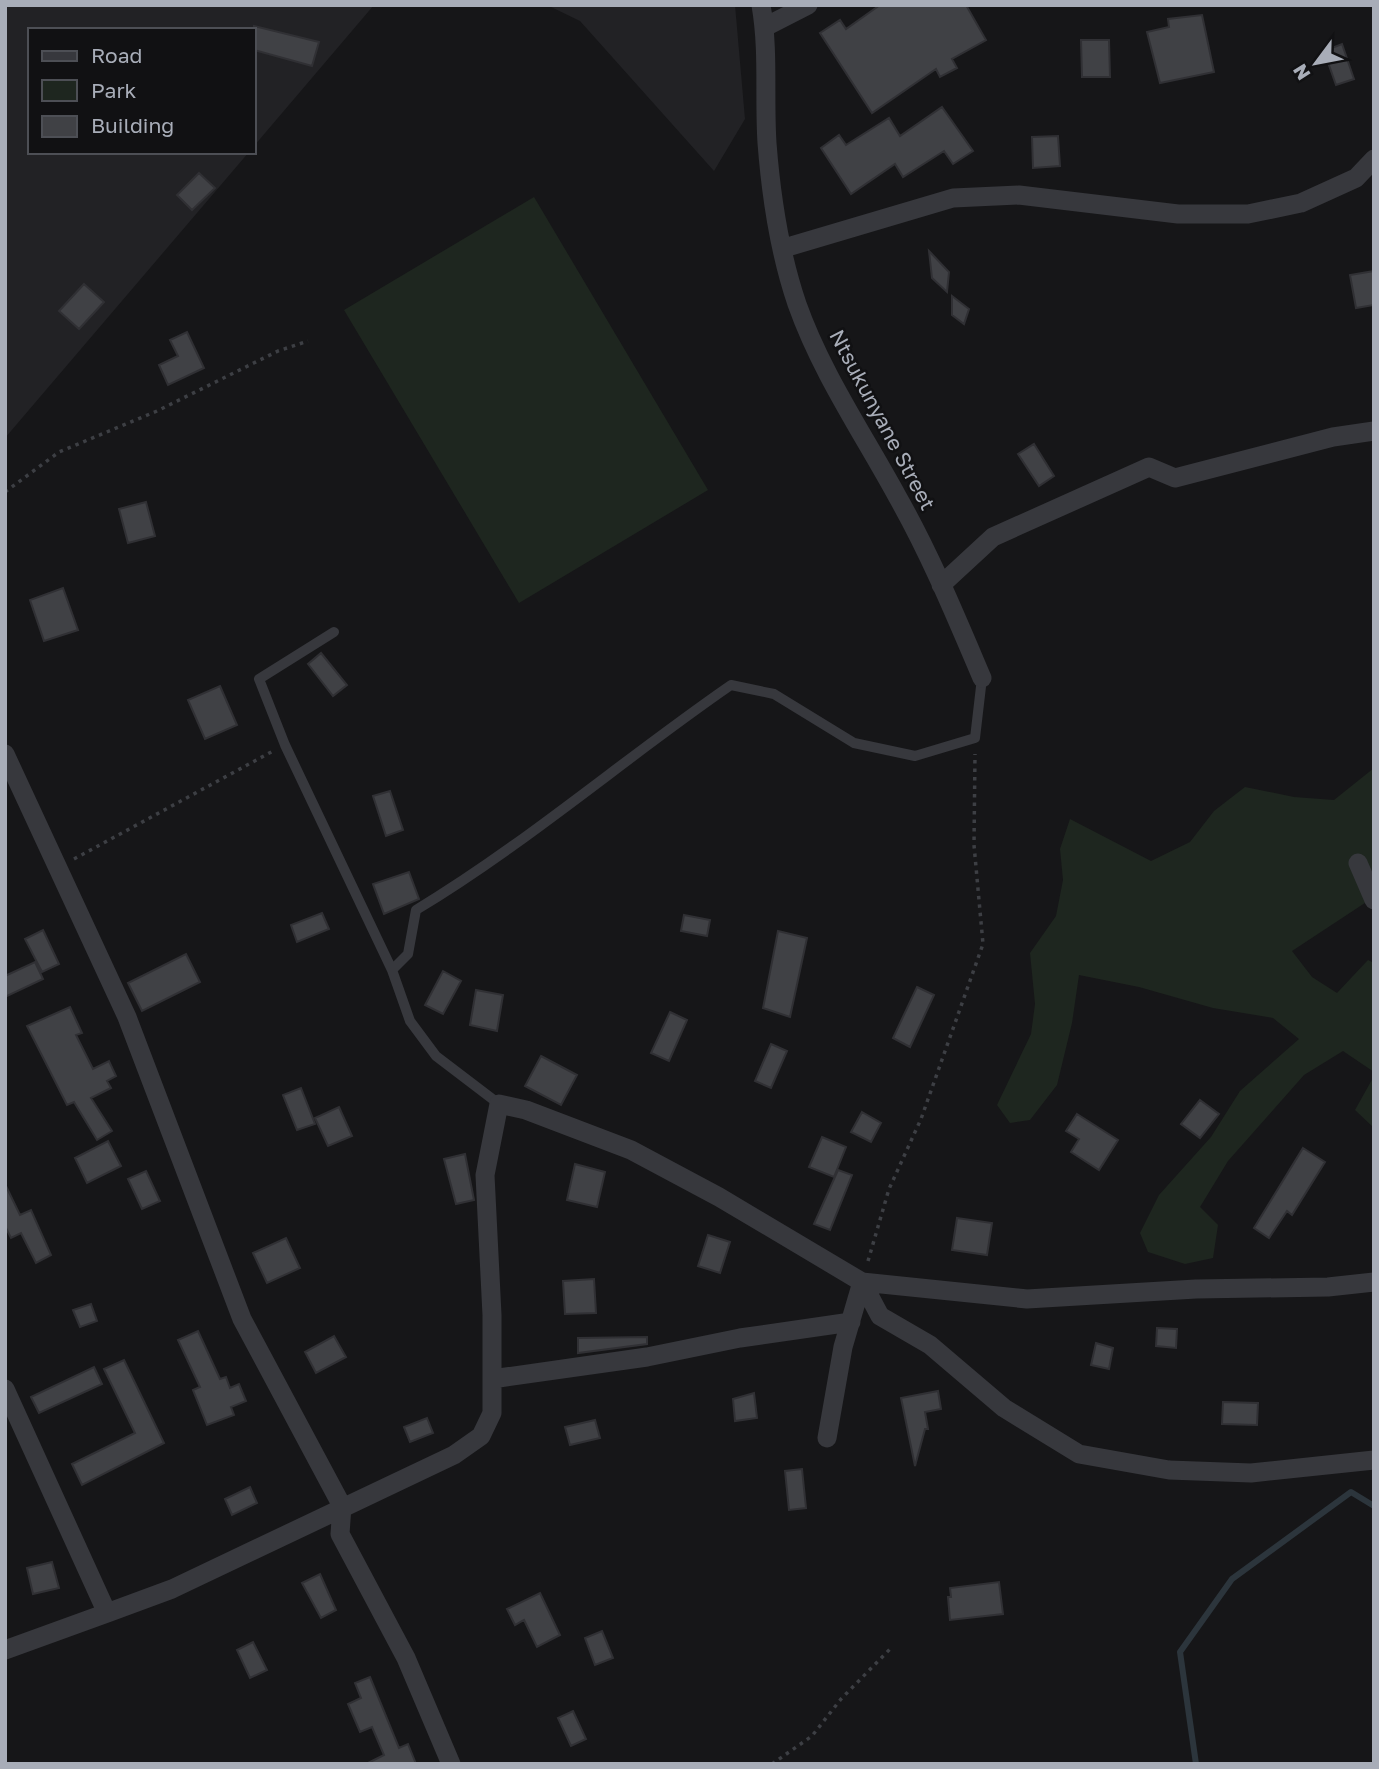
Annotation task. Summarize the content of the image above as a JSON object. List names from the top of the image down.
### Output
{
  "streets": {
    "street": ["Ntsukunyane Street"]
  },
  "legend": ["Road", "Park", "Building"],
  "north": "bottom left"
}
